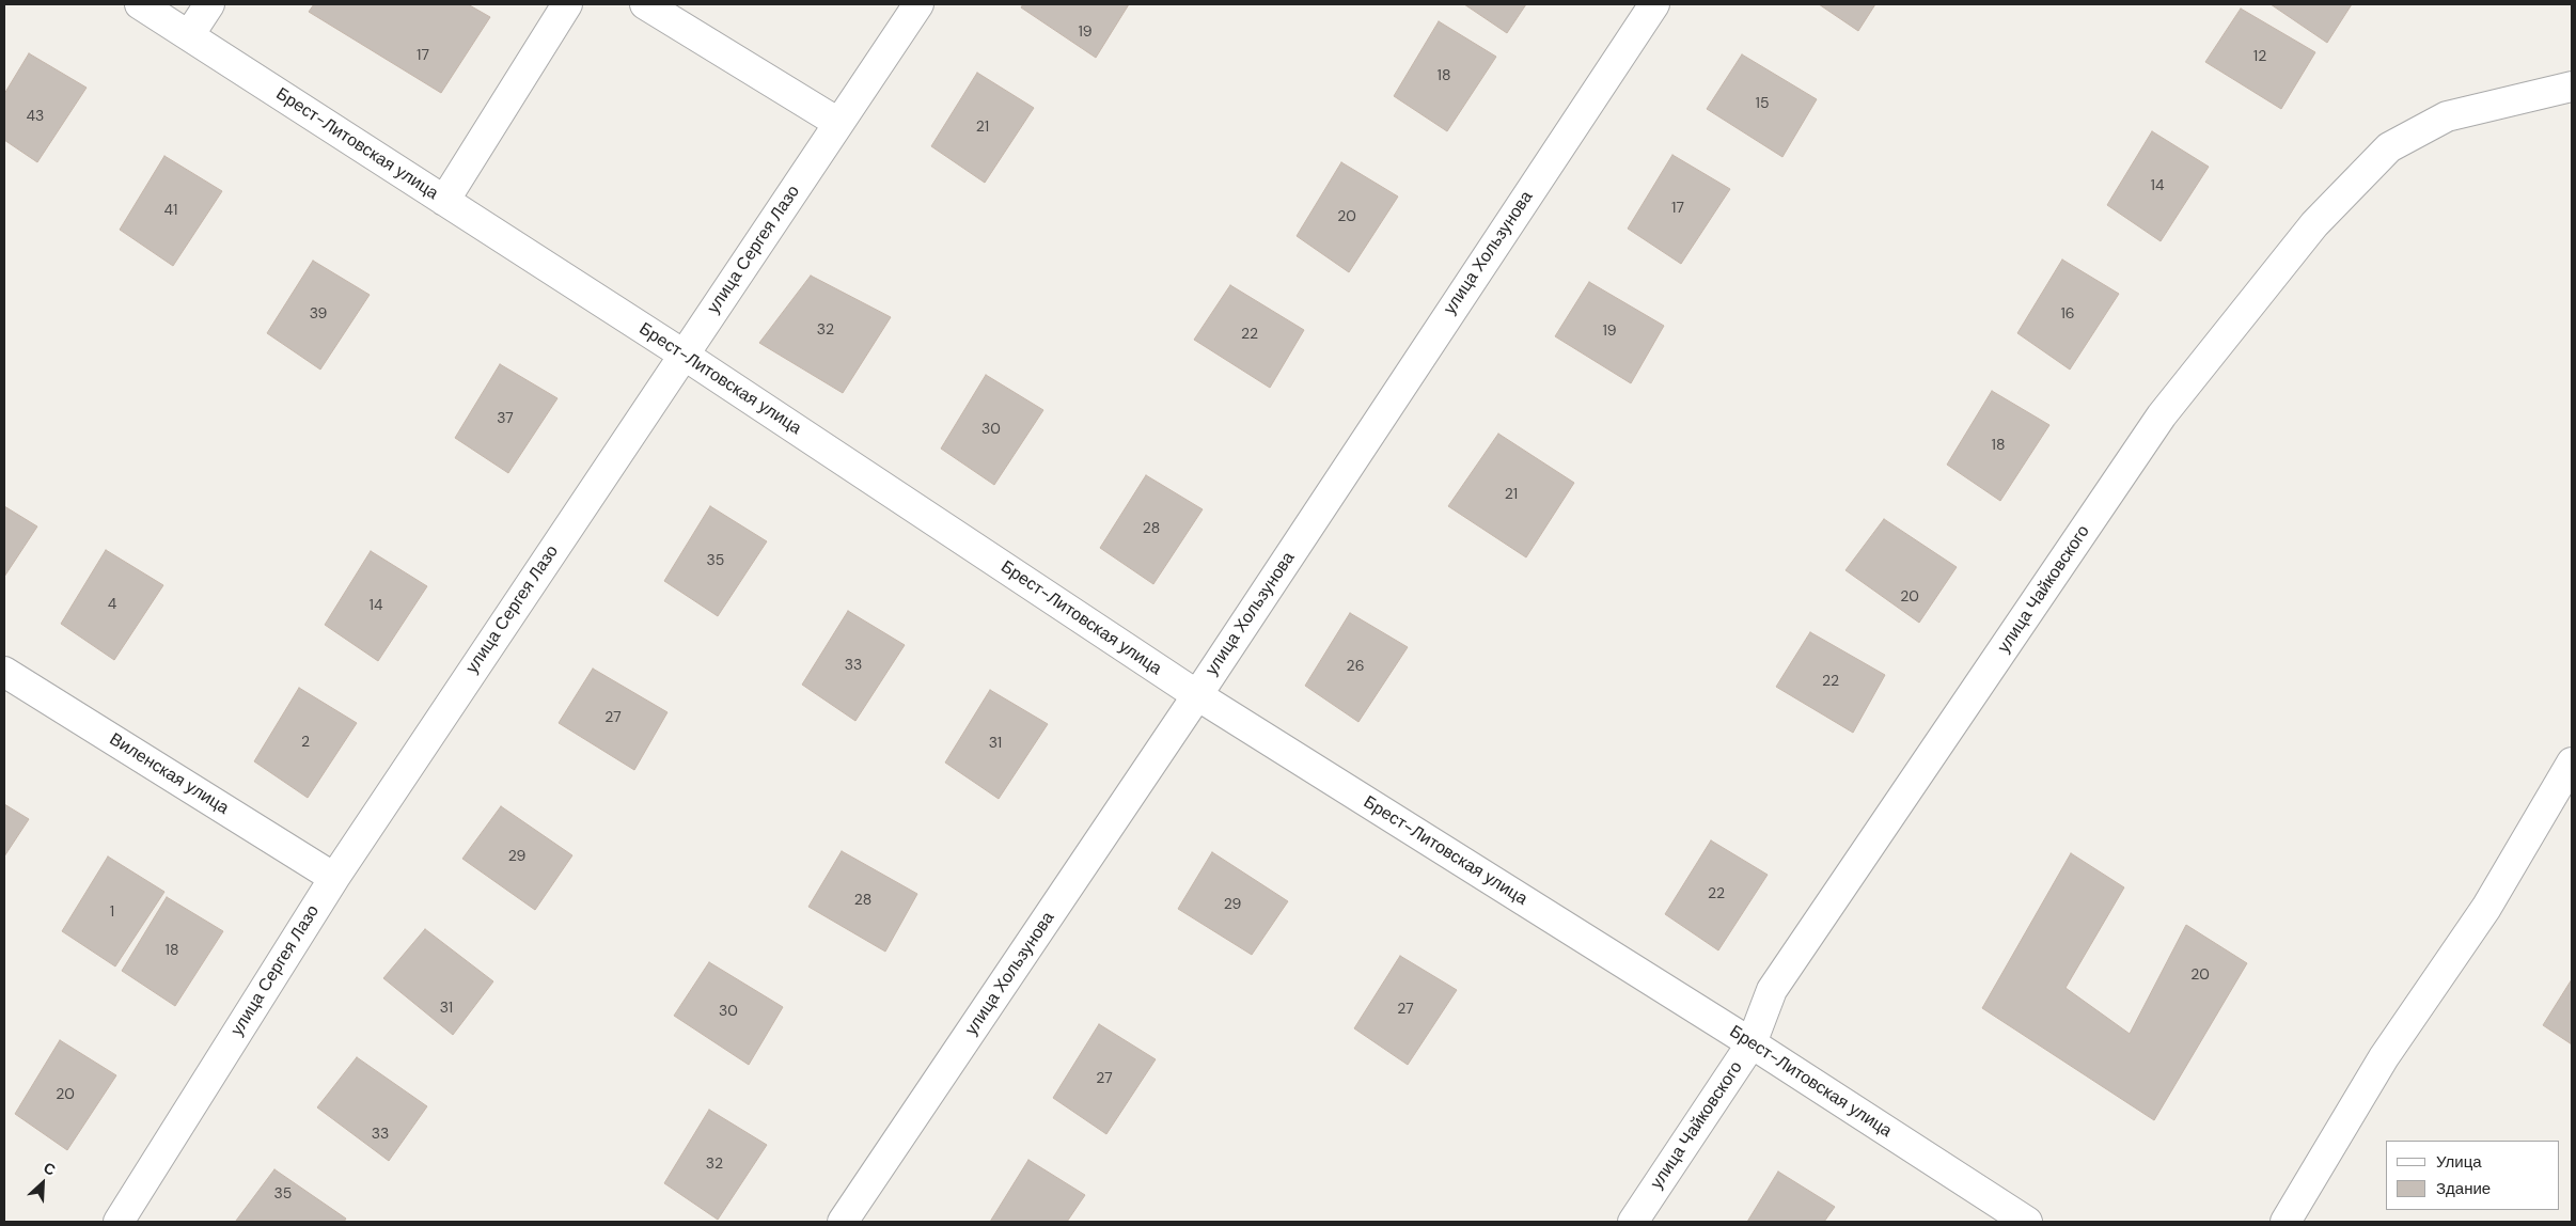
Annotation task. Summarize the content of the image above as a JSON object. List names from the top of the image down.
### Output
{
  "streets": {
    "street": [
      "Брест-Литовская улица",
      "улица Сергея Лазо",
      "улица Хользунова",
      "улица Чайковского",
      "Виленская улица"
    ]
  },
  "crossings": [
    ["Брест-Литовская улица", "улица Сергея Лазо"],
    ["Брест-Литовская улица", "улица Хользунова"],
    ["Брест-Литовская улица", "улица Чайковского"],
    ["улица Сергея Лазо", "Виленская улица"]
  ],
  "house_numbers": [
    "19",
    "17",
    "12",
    "18",
    "15",
    "43",
    "21",
    "14",
    "17",
    "41",
    "20",
    "39",
    "16",
    "32",
    "19",
    "22",
    "37",
    "30",
    "18",
    "21",
    "28",
    "35",
    "20",
    "4",
    "14",
    "33",
    "26",
    "22",
    "27",
    "2",
    "31",
    "29",
    "22",
    "28",
    "29",
    "1",
    "18",
    "20",
    "31",
    "27",
    "30",
    "27",
    "20",
    "33",
    "32",
    "35"
  ],
  "legend": ["Улица", "Здание"],
  "north": "top right"
}
